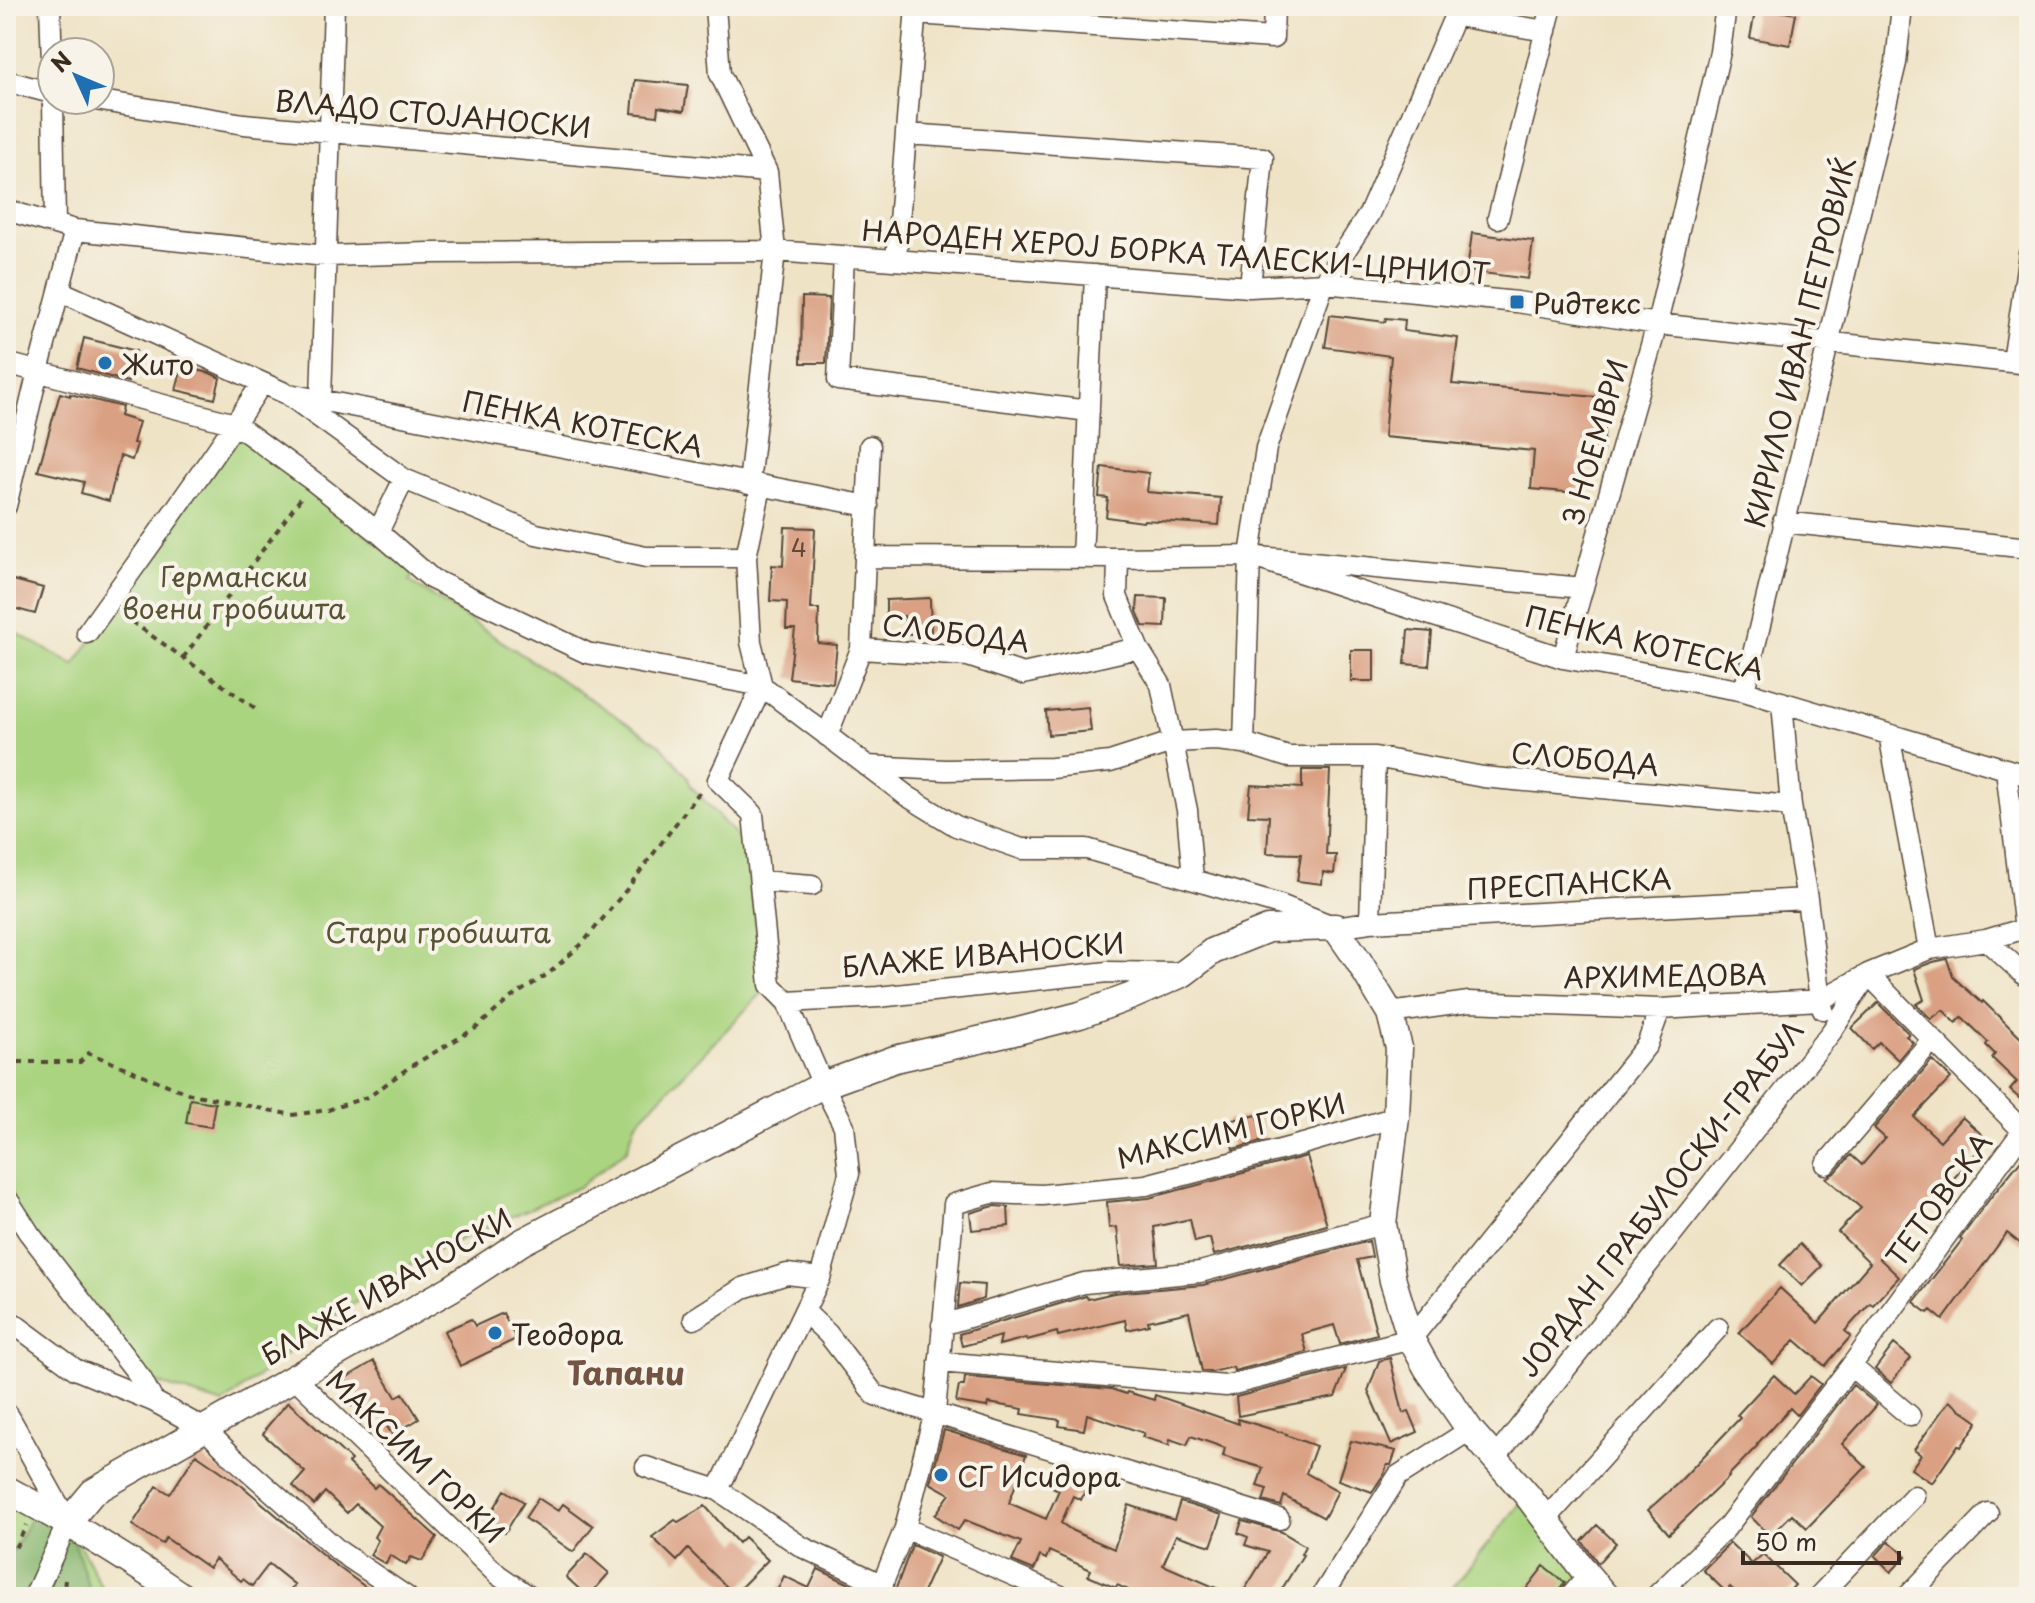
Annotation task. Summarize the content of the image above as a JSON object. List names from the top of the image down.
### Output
{
  "streets": {
    "street": [
      "ВЛАДО СТОЈАНОСКИ",
      "НАРОДЕН ХЕРОЈ БОРКА ТАЛЕСКИ-ЦРНИОТ",
      "КИРИЛО ИВАН ПЕТРОВИЌ",
      "ПЕНКА КОТЕСКА",
      "3 НОЕМВРИ",
      "СЛОБОДА",
      "ПРЕСПАНСКА",
      "БЛАЖЕ ИВАНОСКИ",
      "АРХИМЕДОВА",
      "МАКСИМ ГОРКИ",
      "ЈОРДАН ГРАБУЛОСКИ-ГРАБУЛ",
      "ТЕТОВСКА"
    ]
  },
  "crossings": [
    ["НАРОДЕН ХЕРОЈ БОРКА ТАЛЕСКИ-ЦРНИОТ", "КИРИЛО ИВАН ПЕТРОВИЌ"],
    ["НАРОДЕН ХЕРОЈ БОРКА ТАЛЕСКИ-ЦРНИОТ", "3 НОЕМВРИ"],
    ["КИРИЛО ИВАН ПЕТРОВИЌ", "ПЕНКА КОТЕСКА"],
    ["ПЕНКА КОТЕСКА", "3 НОЕМВРИ"],
    ["ПЕНКА КОТЕСКА", "АРХИМЕДОВА"],
    ["ПРЕСПАНСКА", "БЛАЖЕ ИВАНОСКИ"],
    ["БЛАЖЕ ИВАНОСКИ", "МАКСИМ ГОРКИ"],
    ["АРХИМЕДОВА", "ЈОРДАН ГРАБУЛОСКИ-ГРАБУЛ"],
    ["АРХИМЕДОВА", "ТЕТОВСКА"],
    ["ЈОРДАН ГРАБУЛОСКИ-ГРАБУЛ", "ТЕТОВСКА"]
  ],
  "districts": ["Тапани"],
  "parks": ["Германски воени гробишта", "Стари гробишта"],
  "places": {
    "transit": ["Ридтекс"],
    "other": ["Жито", "Теодора", "СГ Исидора"]
  },
  "house_numbers": ["4"],
  "scale_bar": "50 m",
  "north": "top left"
}
